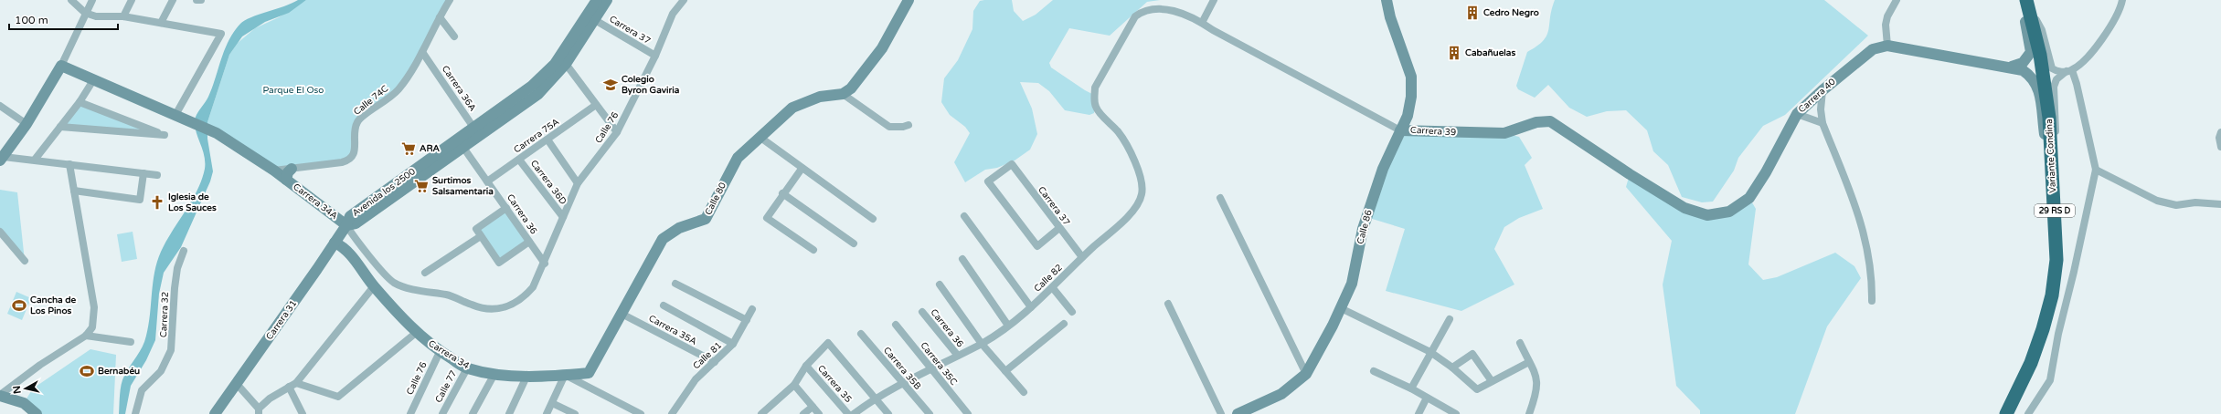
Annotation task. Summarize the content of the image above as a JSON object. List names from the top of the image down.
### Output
{
  "streets": {
    "highway": ["Variante Condina", "29 RS D"],
    "main road": [
      "Carrera 40",
      "Carrera 39",
      "Avenida los 2500",
      "Calle 80",
      "Carrera 34A",
      "Calle 86",
      "Carrera 31",
      "Carrera 34"
    ],
    "street": [
      "Carrera 37",
      "Carrera 36A",
      "Calle 74C",
      "Calle 76",
      "Carrera 75A",
      "Carrera 36D",
      "Carrera 36",
      "Calle 82",
      "Carrera 32",
      "Carrera 35A",
      "Calle 81",
      "Carrera 35C",
      "Carrera 35B",
      "Carrera 35",
      "Calle 77"
    ]
  },
  "crossings": [
    ["Carrera 37", "Calle 76"],
    ["Carrera 37", "Avenida los 2500"],
    ["Carrera 37", "Calle 82"],
    ["Carrera 36A", "Calle 74C"],
    ["Carrera 36A", "Avenida los 2500"],
    ["Carrera 40", "Carrera 39"],
    ["Carrera 40", "Variante Condina"],
    ["Calle 74C", "Carrera 34A"],
    ["Calle 76", "Carrera 36D"],
    ["Calle 76", "Carrera 34A"],
    ["Calle 76", "Carrera 36"],
    ["Calle 76", "Carrera 34"],
    ["Carrera 39", "Calle 86"],
    ["Carrera 39", "Calle 82"],
    ["Carrera 75A", "Carrera 36D"],
    ["Carrera 75A", "Carrera 36"],
    ["Avenida los 2500", "Carrera 34A"],
    ["Avenida los 2500", "Carrera 36"],
    ["Avenida los 2500", "Carrera 31"],
    ["Calle 80", "Carrera 35A"],
    ["Calle 80", "Carrera 34"],
    ["Carrera 34A", "Carrera 36"],
    ["Carrera 34A", "Carrera 31"],
    ["Carrera 36", "Calle 82"],
    ["Calle 82", "Carrera 35C"],
    ["Calle 82", "Carrera 35B"],
    ["Carrera 31", "Carrera 34"],
    ["Carrera 35A", "Calle 81"],
    ["Carrera 34", "Calle 77"]
  ],
  "parks": ["Parque El Oso"],
  "places": {
    "building": ["Cedro Negro", "Cabañuelas"],
    "school or university": ["Colegio Byron Gaviria"],
    "supermarket": ["ARA", "Surtimos Salsamentaria"],
    "church": ["Iglesia de Los Sauces"],
    "sports": ["Cancha de Los Pinos", "Bernabéu"]
  },
  "scale_bar": "100 m",
  "north": "left"
}
